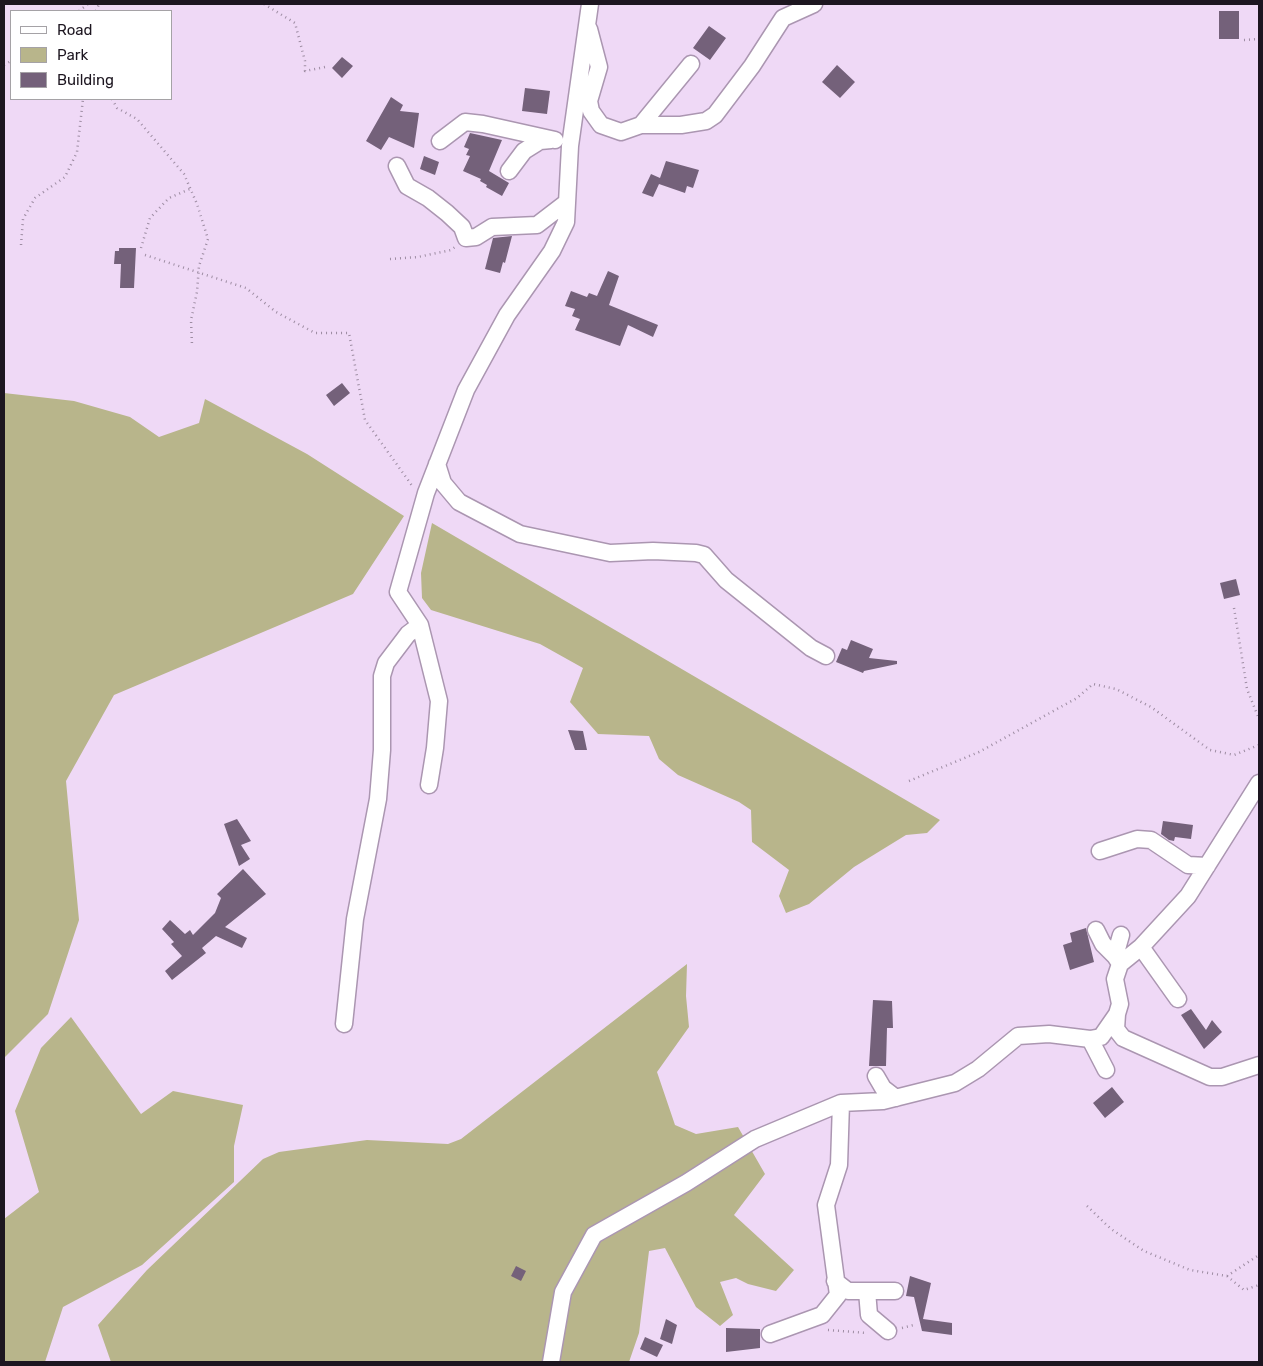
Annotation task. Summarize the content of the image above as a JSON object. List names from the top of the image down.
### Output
{
  "legend": ["Road", "Park", "Building"]
}
